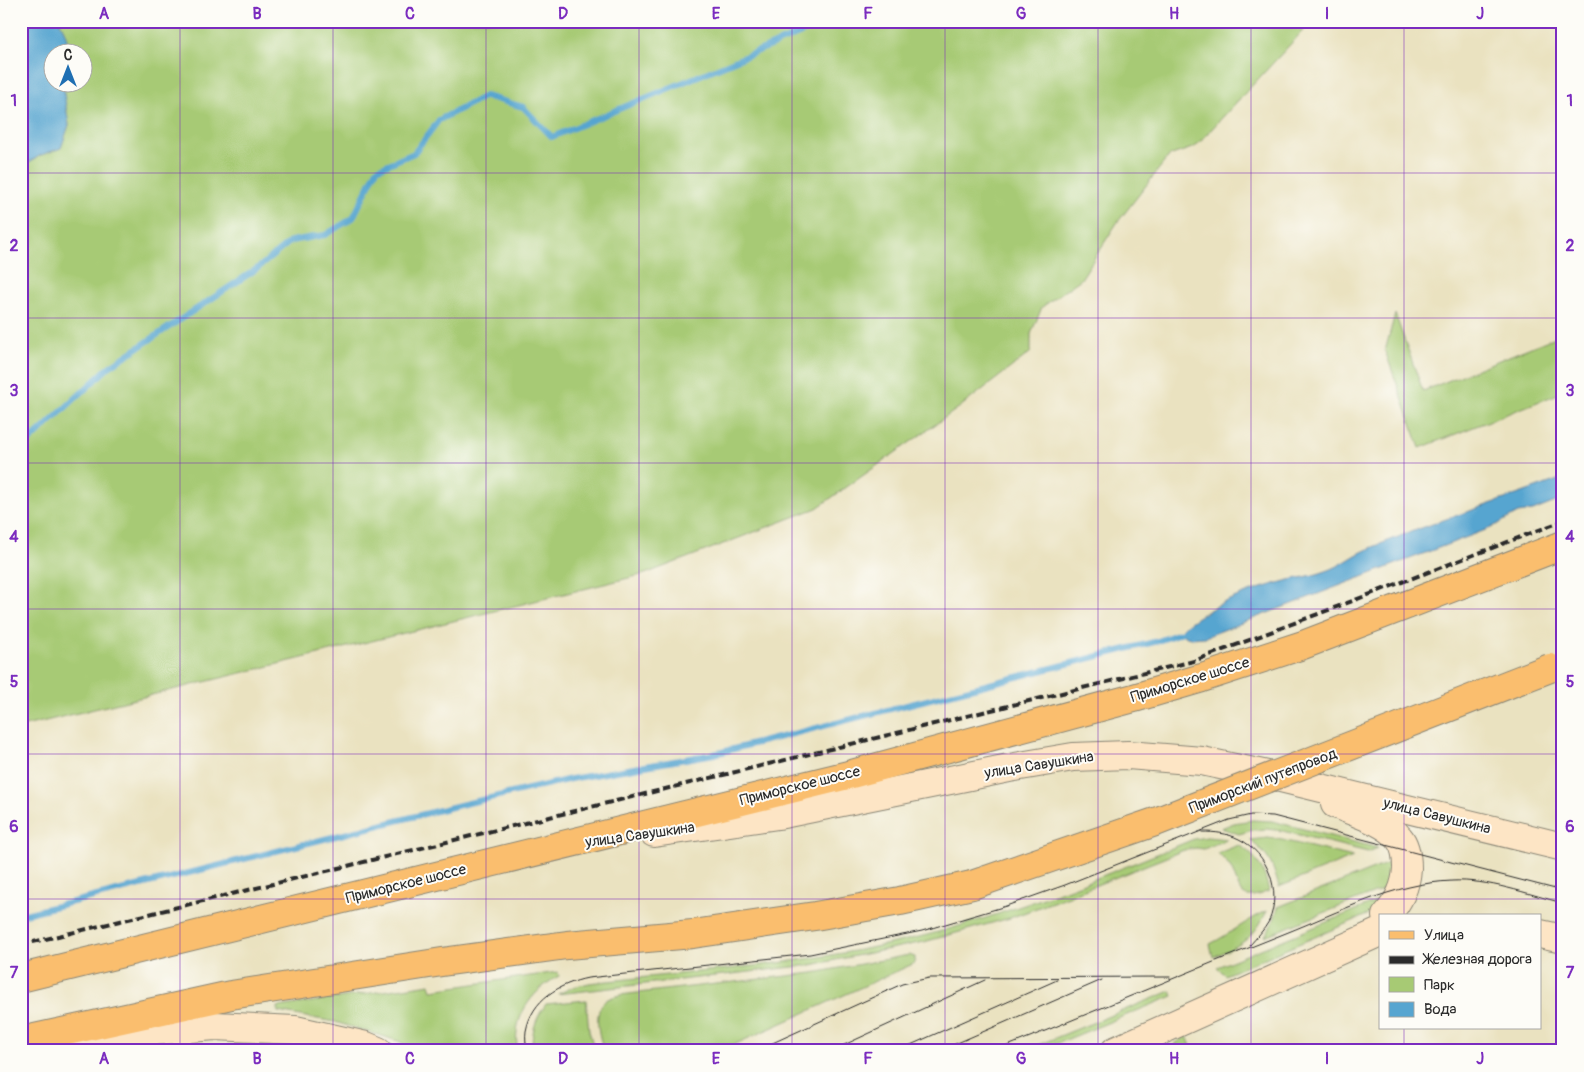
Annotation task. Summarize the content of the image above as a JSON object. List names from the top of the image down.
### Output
{
  "streets": {
    "main road": ["Приморское шоссе", "улица Савушкина", "Приморский путепровод"]
  },
  "crossings": [
    ["Приморское шоссе", "улица Савушкина"]
  ],
  "legend": [
    "Улица",
    "Железная дорога",
    "Парк",
    "Вода"
  ],
  "north": "top",
  "grid": {
    "columns": [
      "A",
      "B",
      "C",
      "D",
      "E",
      "F",
      "G",
      "H",
      "I",
      "J"
    ],
    "rows": [
      "1",
      "2",
      "3",
      "4",
      "5",
      "6",
      "7"
    ]
  }
}
